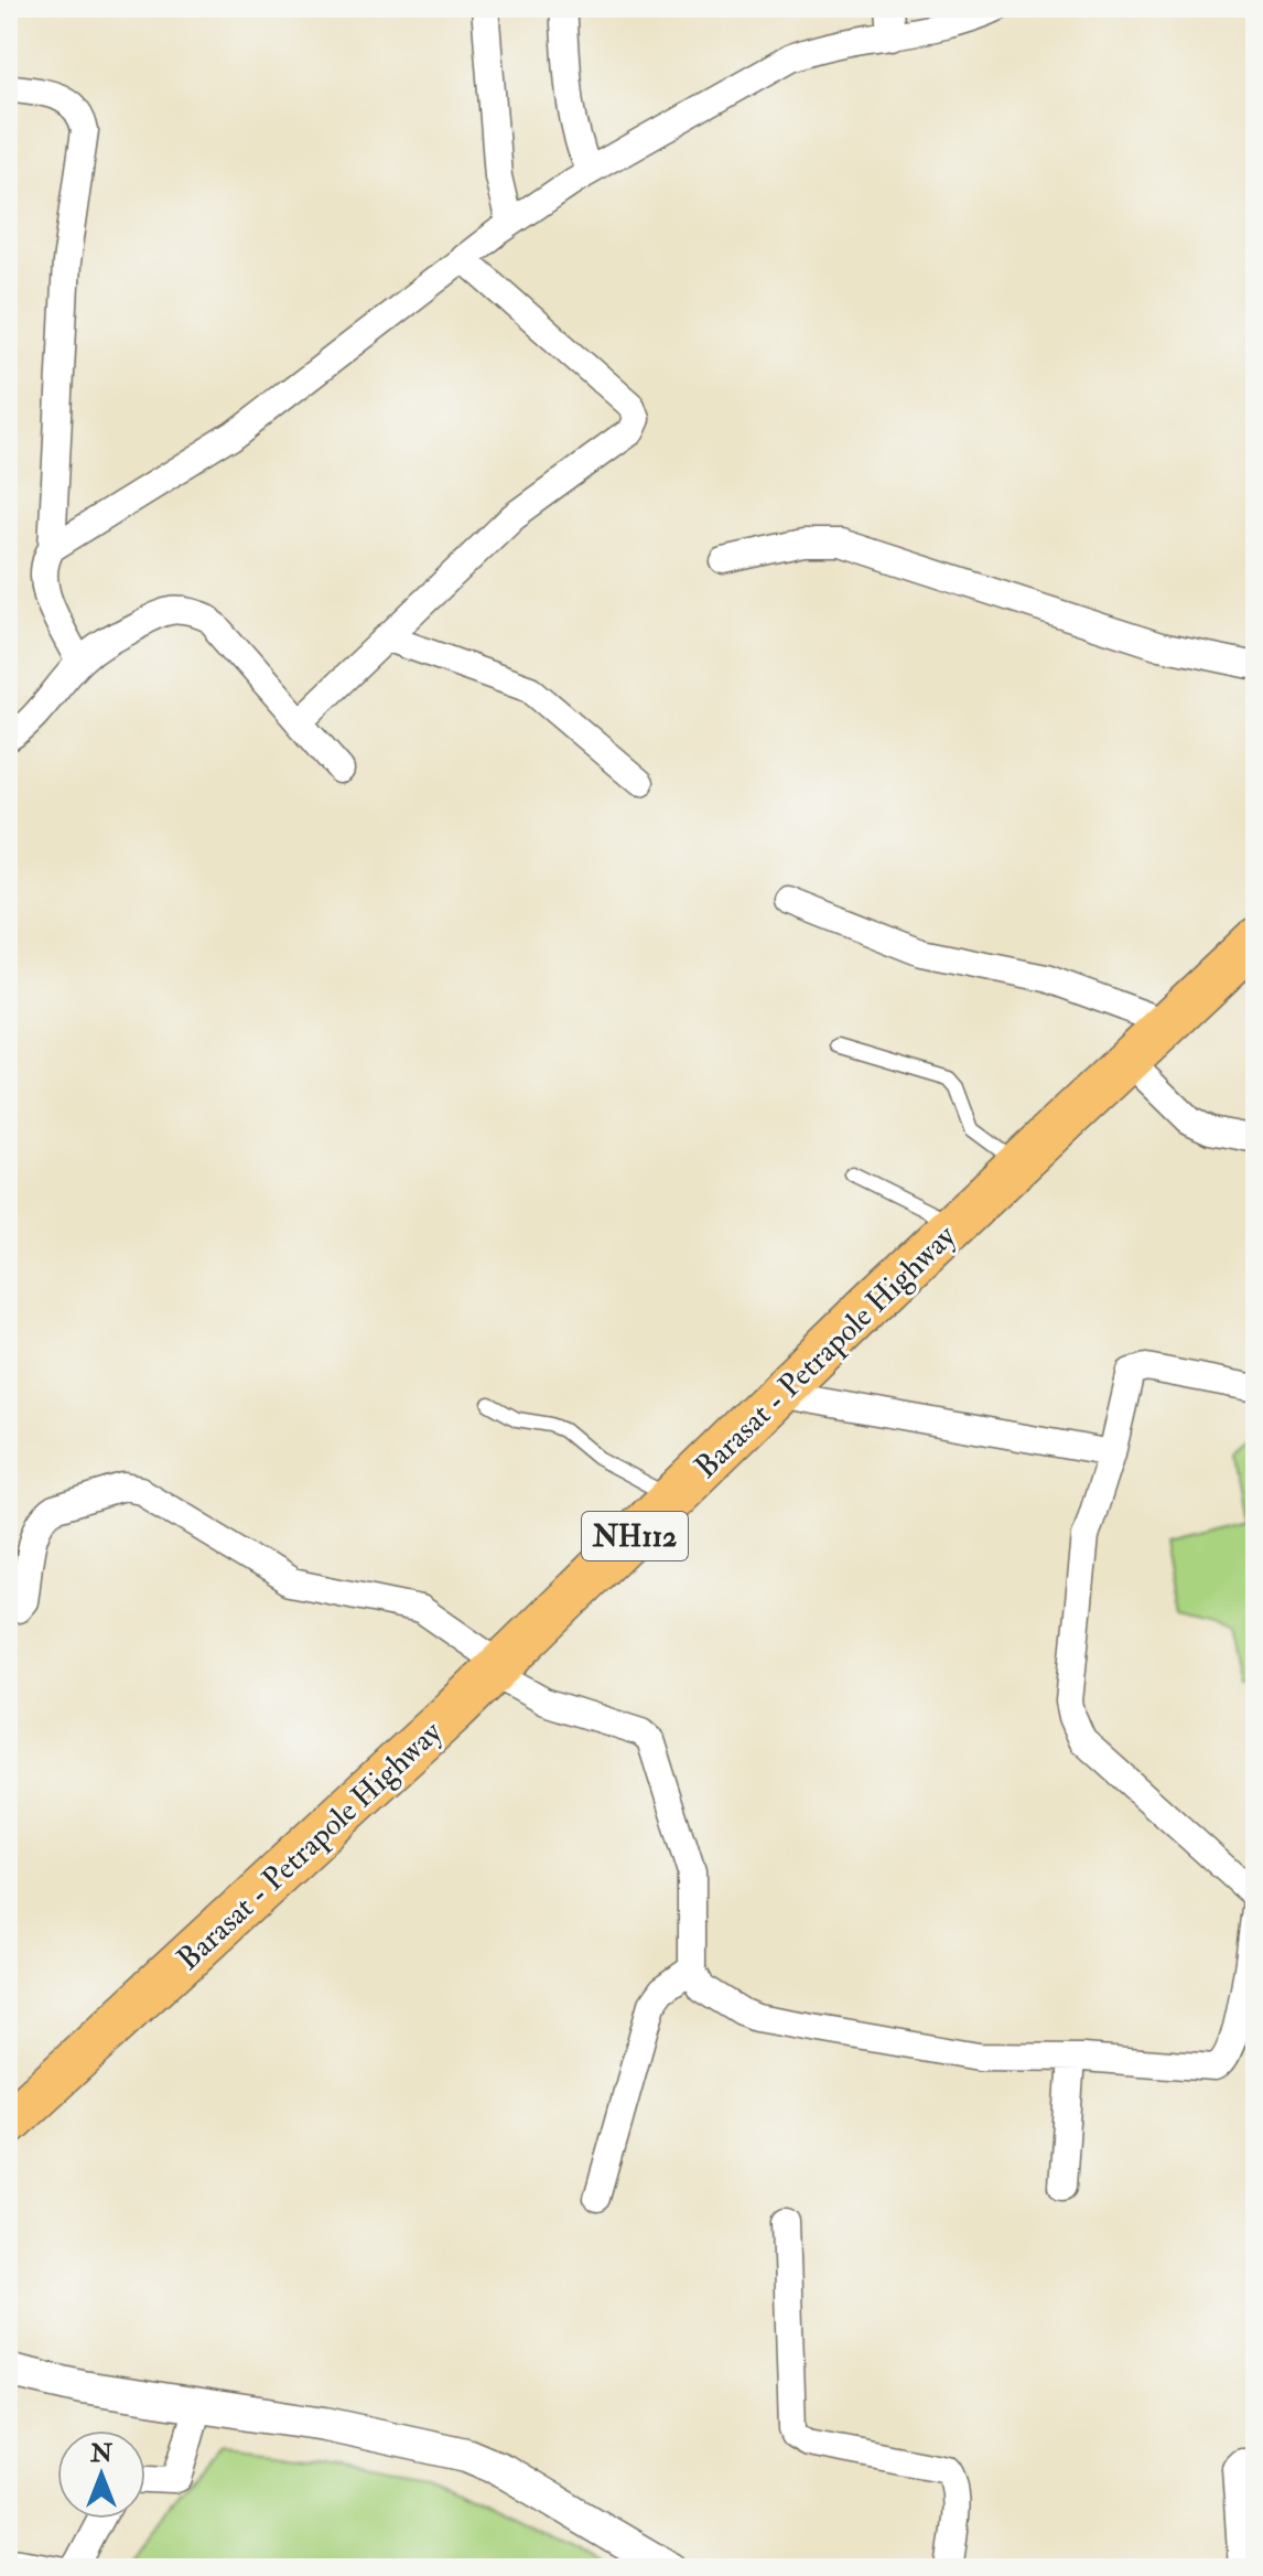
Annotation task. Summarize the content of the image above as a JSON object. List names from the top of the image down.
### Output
{
  "streets": {
    "highway": ["Barasat - Petrapole Highway", "NH112"]
  },
  "north": "top"
}
